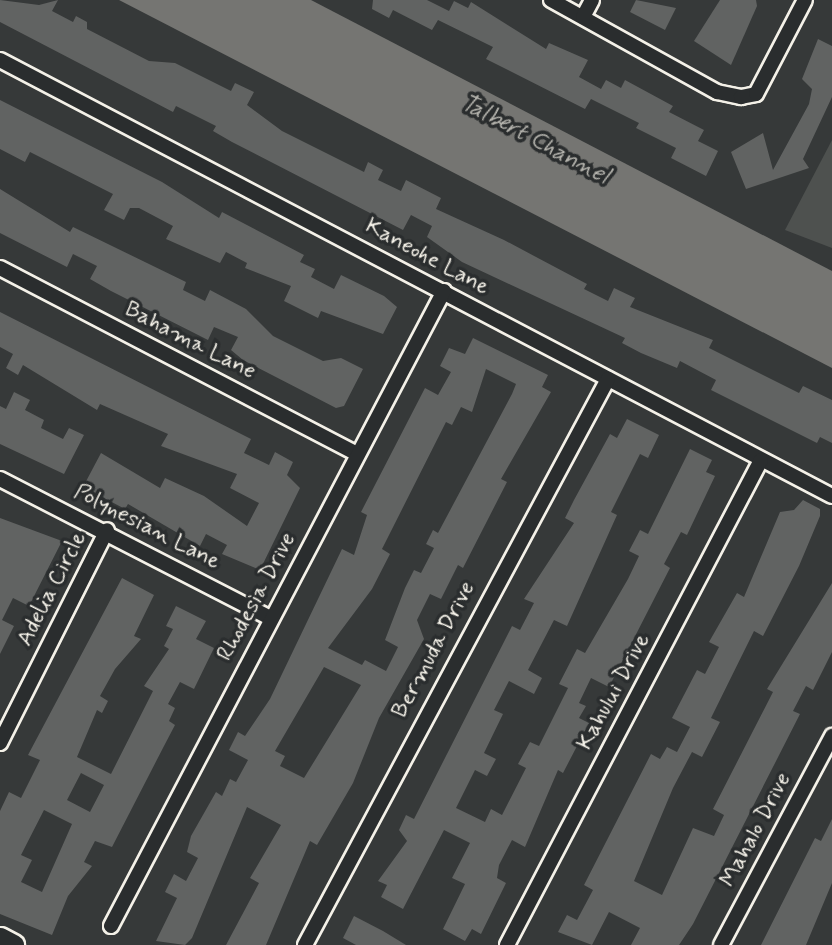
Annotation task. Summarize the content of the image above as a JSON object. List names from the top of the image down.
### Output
{
  "streets": {
    "street": [
      "Kaneohe Lane",
      "Bahama Lane",
      "Polynesian Lane",
      "Adelia Circle",
      "Rhodesia Drive",
      "Bermuda Drive",
      "Kahului Drive",
      "Mahalo Drive"
    ]
  },
  "crossings": [
    ["Kaneohe Lane", "Rhodesia Drive"],
    ["Kaneohe Lane", "Bermuda Drive"],
    ["Kaneohe Lane", "Kahului Drive"],
    ["Bahama Lane", "Rhodesia Drive"],
    ["Polynesian Lane", "Adelia Circle"],
    ["Polynesian Lane", "Rhodesia Drive"]
  ],
  "water": ["Talbert Channel"]
}
